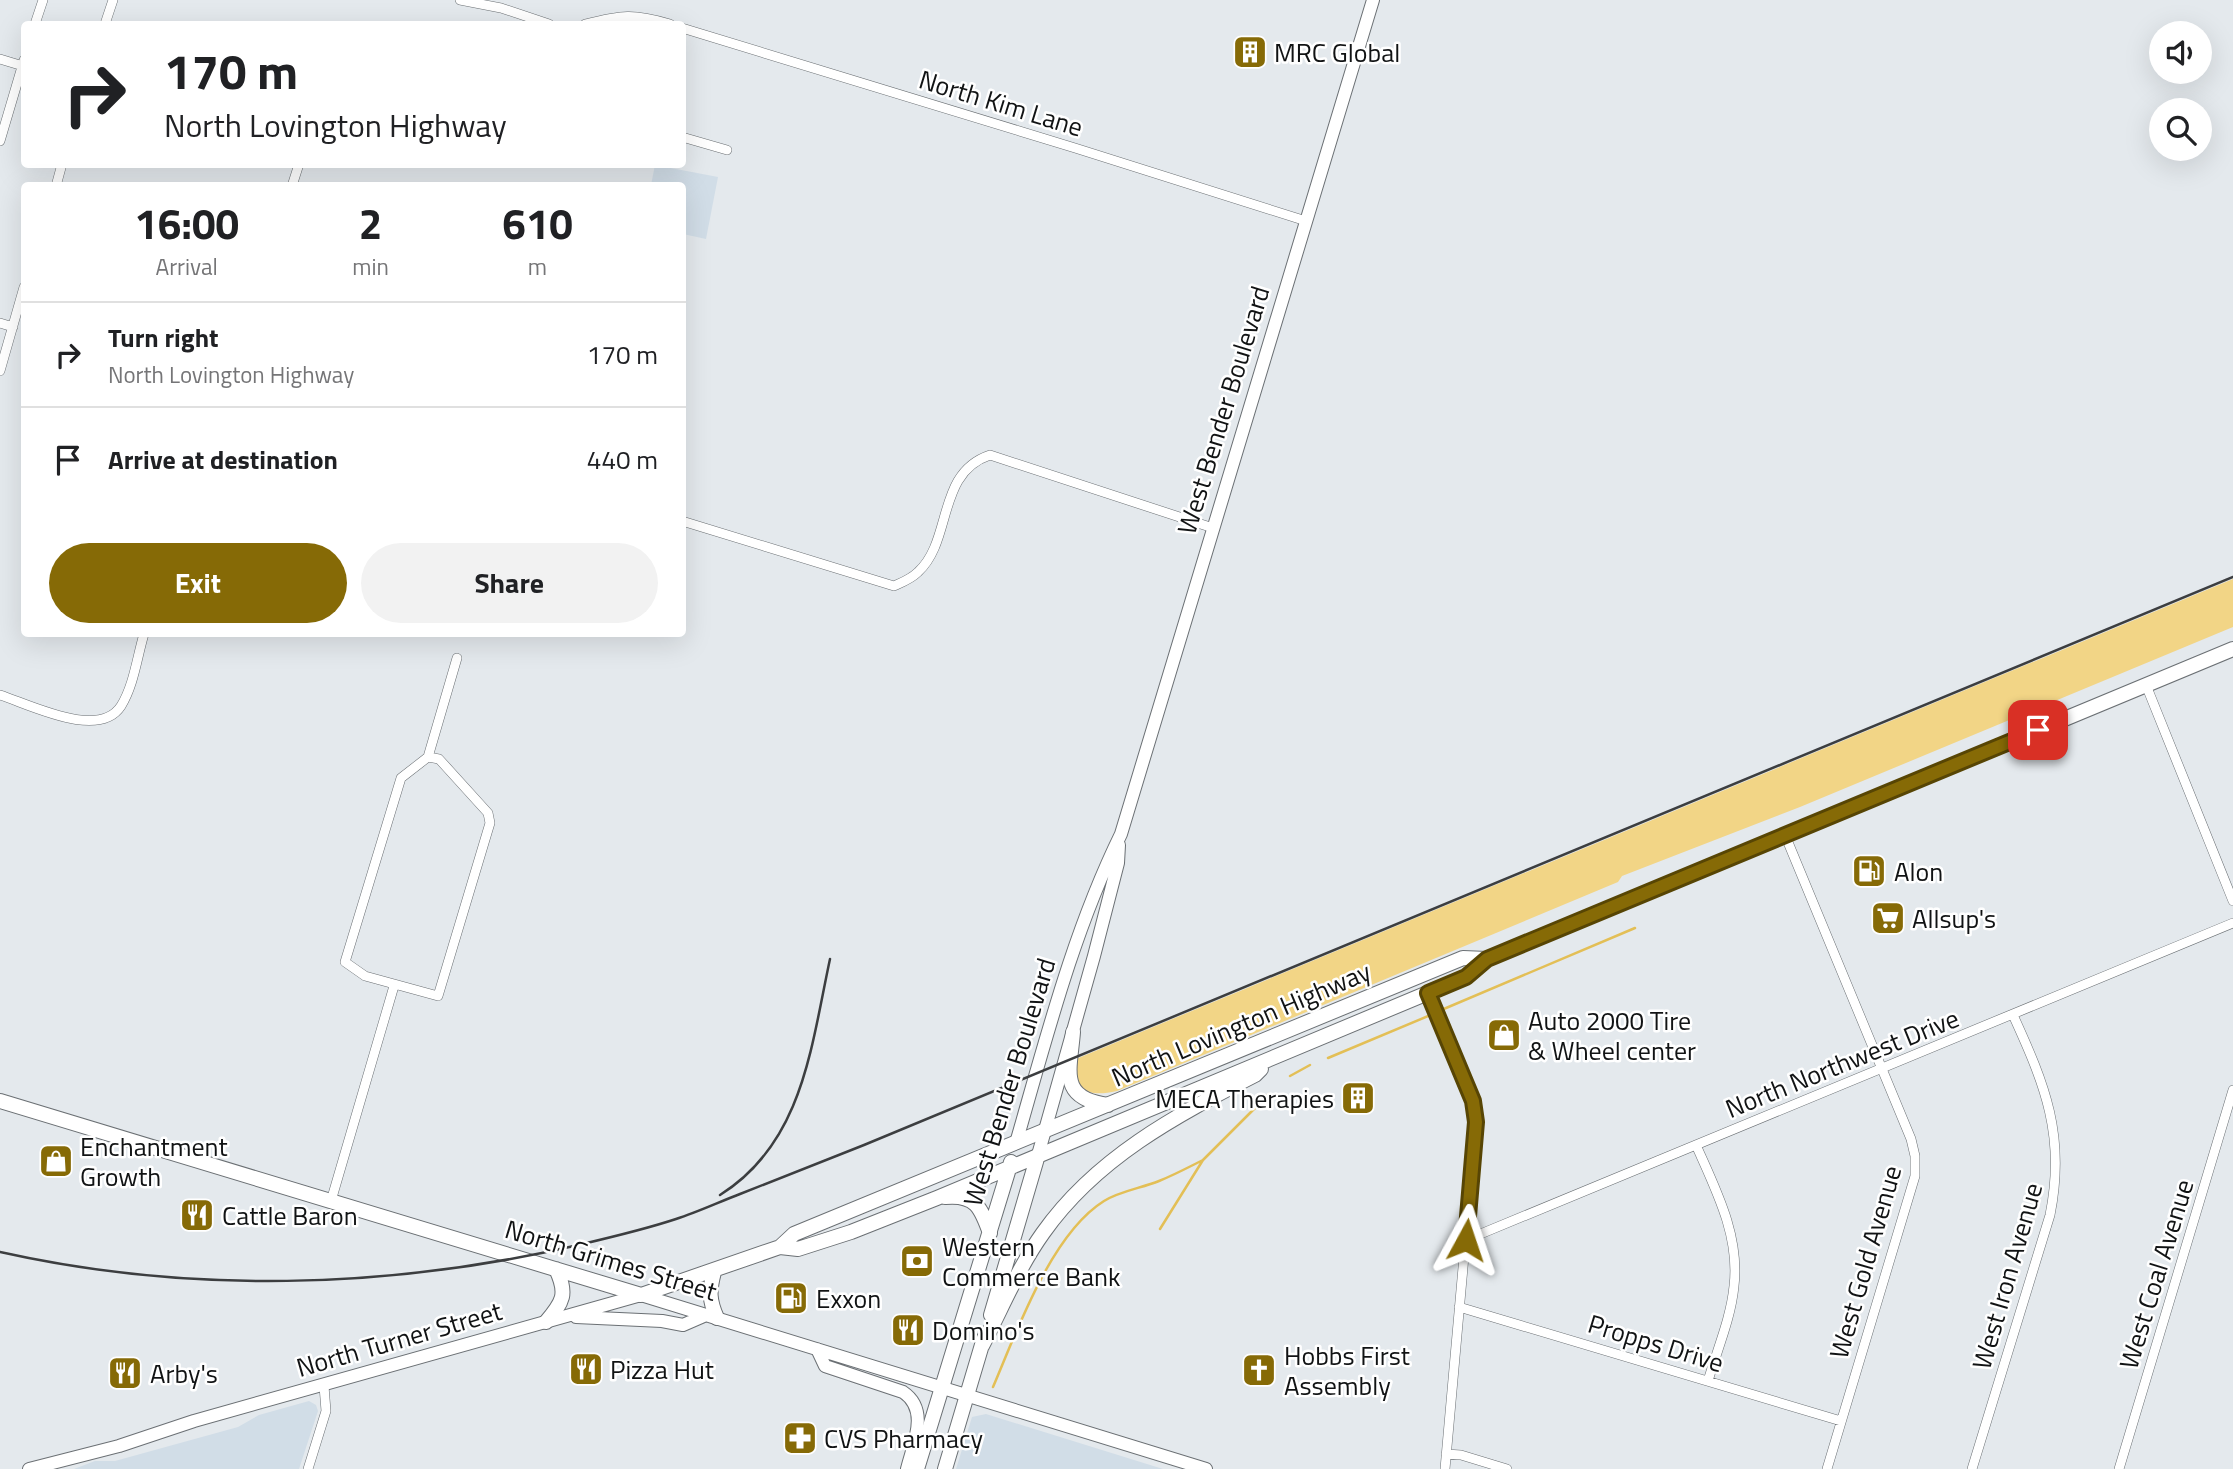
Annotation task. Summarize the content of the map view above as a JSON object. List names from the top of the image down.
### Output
{
  "streets": {
    "main road": [
      "West Bender Boulevard",
      "North Lovington Highway",
      "North Grimes Street",
      "North Turner Street"
    ],
    "street": [
      "North Kim Lane",
      "North Northwest Drive",
      "West Gold Avenue",
      "West Coal Avenue",
      "West Iron Avenue",
      "Propps Drive"
    ]
  },
  "crossings": [
    ["North Kim Lane", "West Bender Boulevard"],
    ["West Bender Boulevard", "North Lovington Highway"],
    ["West Bender Boulevard", "North Grimes Street"],
    ["West Bender Boulevard", "North Turner Street"],
    ["North Lovington Highway", "West Gold Avenue"],
    ["North Lovington Highway", "North Turner Street"],
    ["North Northwest Drive", "West Gold Avenue"],
    ["North Northwest Drive", "West Iron Avenue"],
    ["North Grimes Street", "North Turner Street"],
    ["West Gold Avenue", "Propps Drive"]
  ],
  "places": {
    "building": ["MRC Global", "MECA Therapies"],
    "fuel station": ["Alon", "Exxon"],
    "supermarket": ["Allsup's"],
    "shop": ["Auto 2000 Tire & Wheel center", "Enchantment Growth"],
    "restaurant": [
      "Cattle Baron",
      "Domino's",
      "Pizza Hut",
      "Arby's"
    ],
    "bank": ["Western Commerce Bank"],
    "church": ["Hobbs First Assembly"],
    "pharmacy": ["CVS Pharmacy"]
  },
  "page": {
    "turn": ["170 m", "North Lovington Highway"],
    "eta": [
      "16:00",
      "Arrival",
      "2",
      "min",
      "610",
      "m"
    ],
    "list": [
      {
        "name": "Turn right",
        "note": "North Lovington Highway",
        "value": "170 m"
      },
      {
        "name": "Arrive at destination",
        "value": "440 m"
      }
    ],
    "buttons": ["Exit", "Share"]
  }
}
